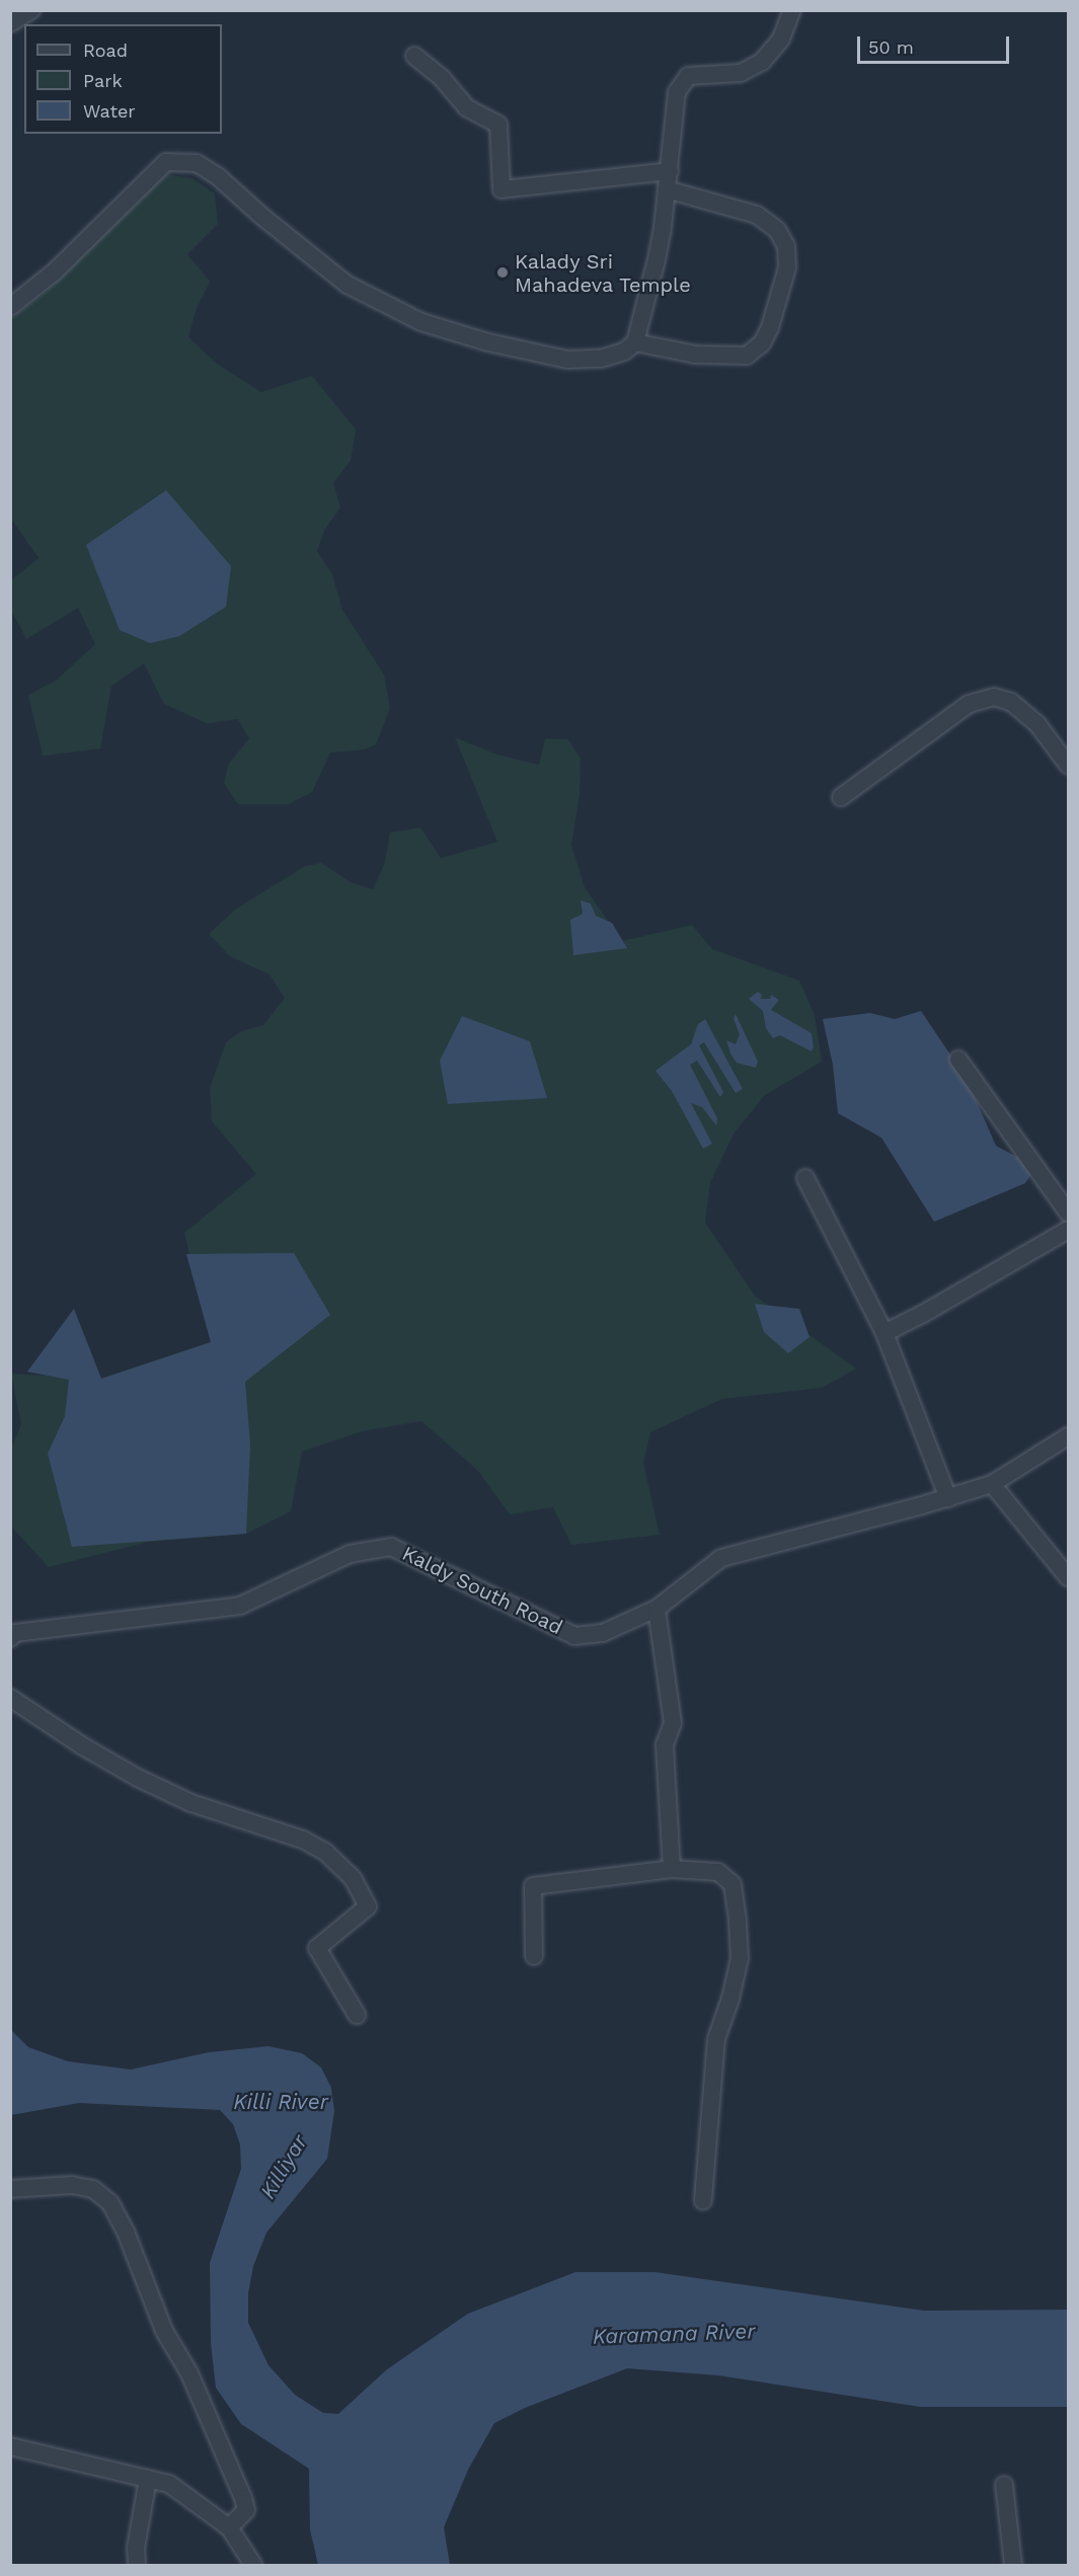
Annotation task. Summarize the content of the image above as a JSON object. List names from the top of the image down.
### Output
{
  "streets": {
    "street": ["Kaldy South Road"]
  },
  "water": ["Killi River", "Killiyar", "Karamana River"],
  "places": ["Kalady Sri Mahadeva Temple"],
  "legend": ["Road", "Park", "Water"],
  "scale_bar": "50 m"
}
